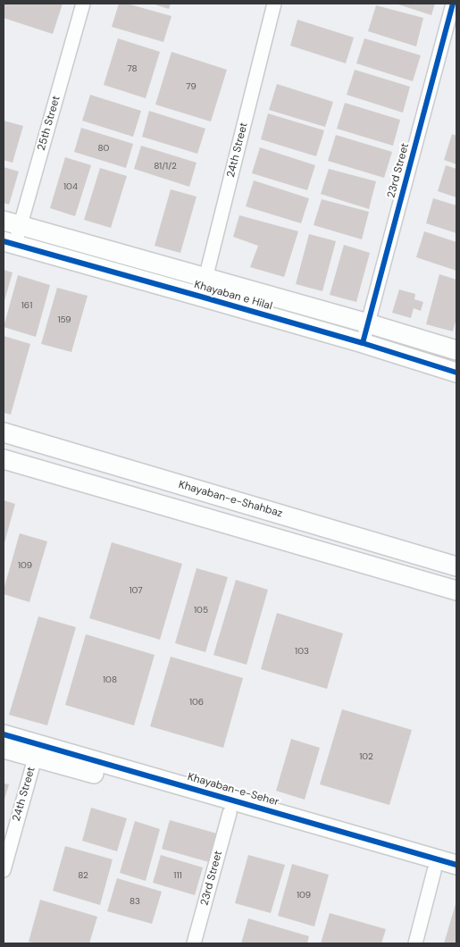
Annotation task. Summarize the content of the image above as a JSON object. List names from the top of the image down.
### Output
{
  "streets": {
    "street": [
      "25th Street",
      "24th Street",
      "23rd Street",
      "Khayaban e Hilal",
      "Khayaban-e-Shahbaz",
      "Khayaban-e-Seher"
    ]
  },
  "crossings": [
    ["25th Street", "Khayaban e Hilal"],
    ["24th Street", "Khayaban e Hilal"],
    ["24th Street", "Khayaban-e-Seher"],
    ["23rd Street", "Khayaban e Hilal"],
    ["23rd Street", "Khayaban-e-Seher"]
  ],
  "house_numbers": [
    "78",
    "79",
    "80",
    "81/1/2",
    "104",
    "161",
    "159",
    "109",
    "107",
    "105",
    "103",
    "108",
    "106",
    "102",
    "82",
    "111",
    "109",
    "83"
  ]
}
